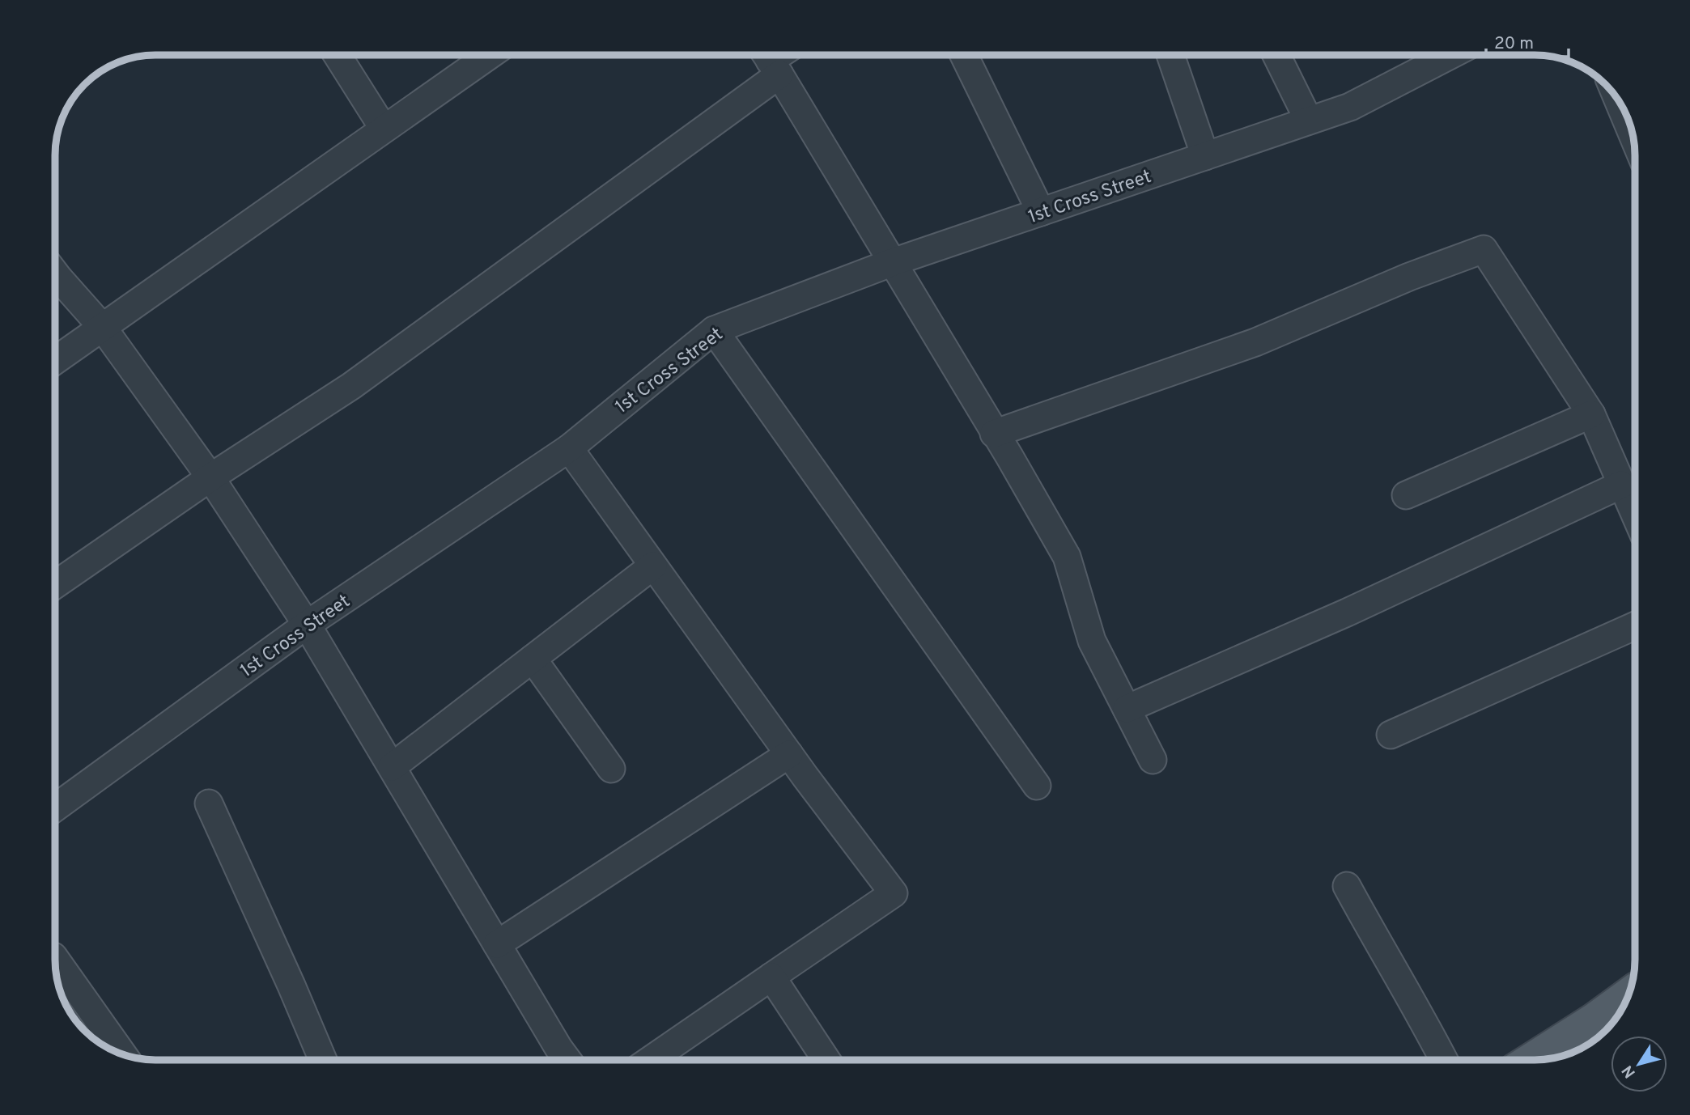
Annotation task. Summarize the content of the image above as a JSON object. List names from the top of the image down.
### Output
{
  "streets": {
    "street": ["1st Cross Street"]
  },
  "scale_bar": "20 m",
  "north": "bottom left"
}
